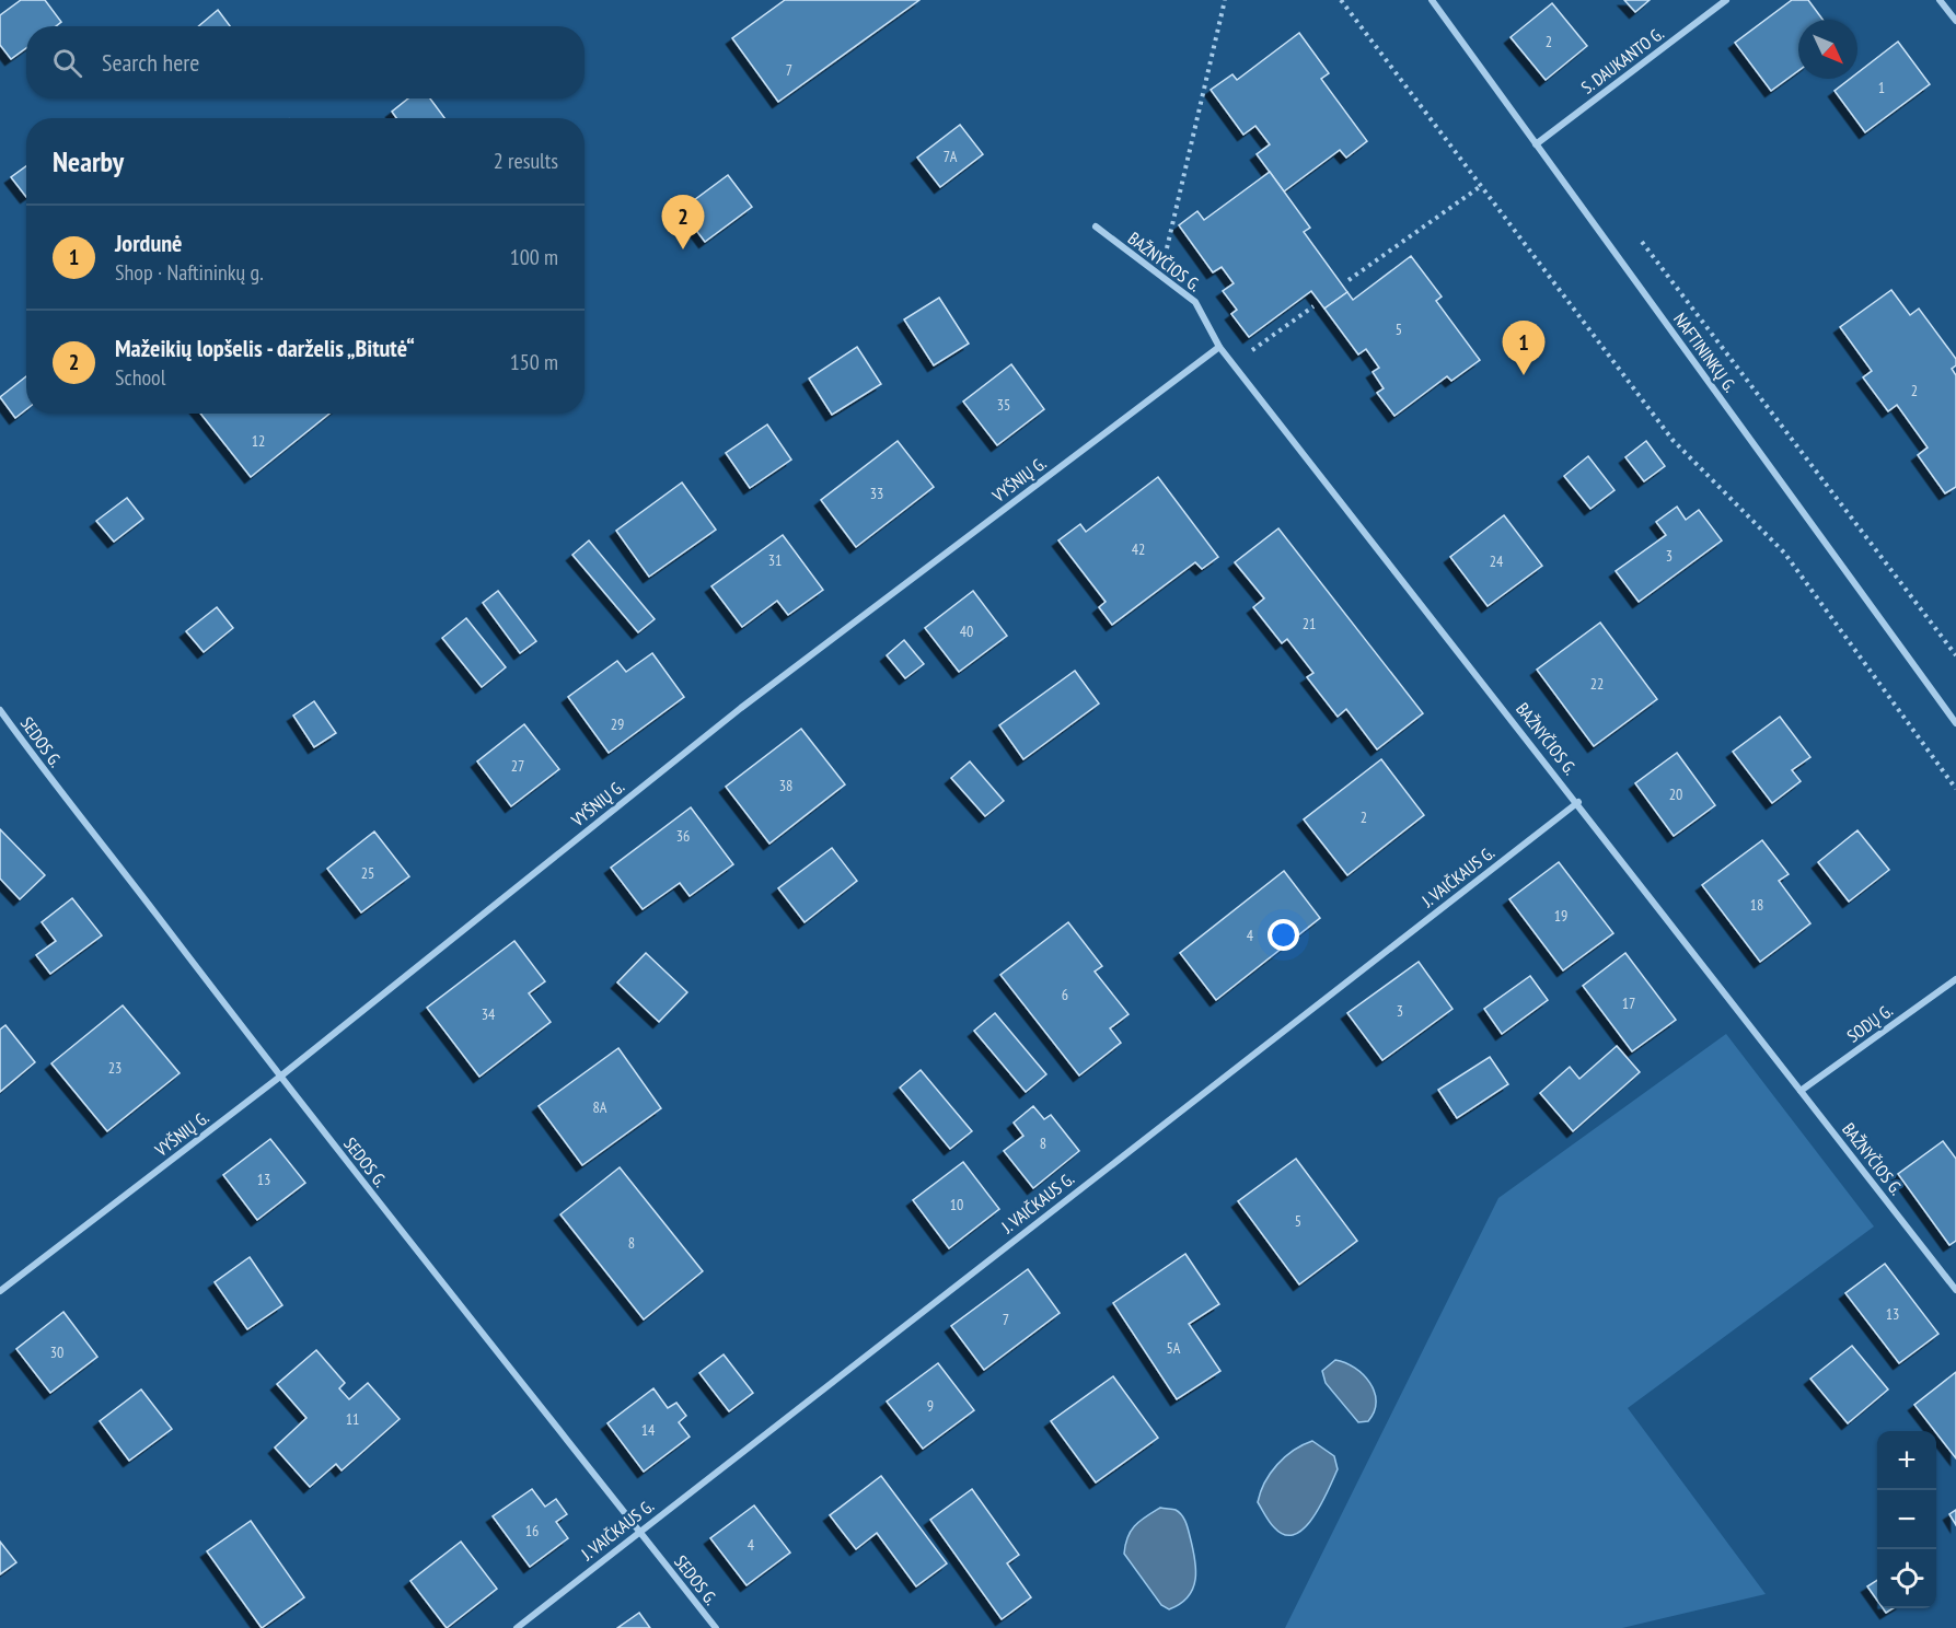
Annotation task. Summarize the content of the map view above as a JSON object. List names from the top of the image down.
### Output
{
  "streets": {
    "street": [
      "S. DAUKANTO G.",
      "BAŽNYČIOS G.",
      "NAFTININKŲ G.",
      "VYŠNIŲ G.",
      "SEDOS G.",
      "J. VAIČKAUS G.",
      "SODŲ G."
    ]
  },
  "crossings": [
    ["S. DAUKANTO G.", "NAFTININKŲ G."],
    ["BAŽNYČIOS G.", "VYŠNIŲ G."],
    ["BAŽNYČIOS G.", "J. VAIČKAUS G."],
    ["BAŽNYČIOS G.", "SODŲ G."],
    ["VYŠNIŲ G.", "SEDOS G."],
    ["SEDOS G.", "J. VAIČKAUS G."]
  ],
  "house_numbers": [
    "2",
    "7",
    "1",
    "7A",
    "5",
    "2",
    "35",
    "12",
    "33",
    "42",
    "3",
    "31",
    "24",
    "21",
    "40",
    "22",
    "29",
    "27",
    "38",
    "20",
    "2",
    "36",
    "25",
    "18",
    "19",
    "4",
    "6",
    "17",
    "3",
    "34",
    "23",
    "8A",
    "8",
    "13",
    "10",
    "5",
    "8",
    "13",
    "7",
    "5A",
    "30",
    "9",
    "11",
    "14",
    "16",
    "4"
  ],
  "north": "bottom right",
  "page": {
    "search": "Search here",
    "heading": ["Nearby", "2 results"],
    "pins": ["2", "1"],
    "list": [
      {
        "mark": "1",
        "name": "Jordunė",
        "note": "Shop · Naftininkų g.",
        "value": "100 m"
      },
      {
        "mark": "2",
        "name": "Mažeikių lopšelis - darželis „Bitutė“",
        "note": "School",
        "value": "150 m"
      }
    ],
    "map_buttons": ["+", "−"]
  }
}
